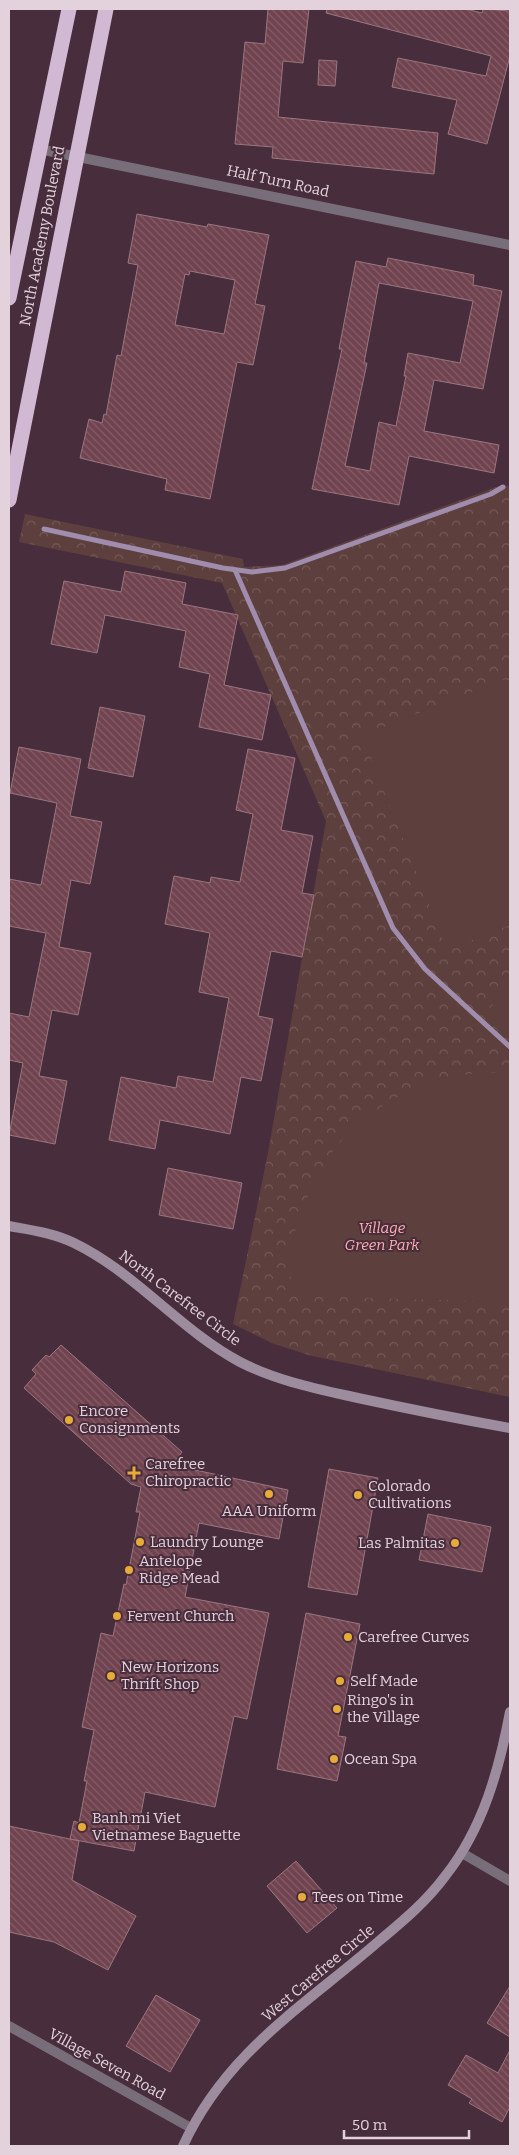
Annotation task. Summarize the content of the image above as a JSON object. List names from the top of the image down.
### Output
{
  "streets": {
    "highway": ["North Academy Boulevard"],
    "main road": ["North Carefree Circle", "West Carefree Circle"],
    "street": ["Half Turn Road", "Village Seven Road"]
  },
  "crossings": [
    ["Half Turn Road", "North Academy Boulevard"],
    ["West Carefree Circle", "Village Seven Road"]
  ],
  "parks": ["Village Green Park"],
  "places": {
    "other": [
      "Encore Consignments",
      "AAA Uniform",
      "Colorado Cultivations",
      "Laundry Lounge",
      "Las Palmitas",
      "Antelope Ridge Mead",
      "Fervent Church",
      "Carefree Curves",
      "New Horizons Thrift Shop",
      "Self Made",
      "Ringo's in the Village",
      "Ocean Spa",
      "Banh mi Viet Vietnamese Baguette",
      "Tees on Time"
    ],
    "health": ["Carefree Chiropractic"]
  },
  "scale_bar": "50 m"
}
